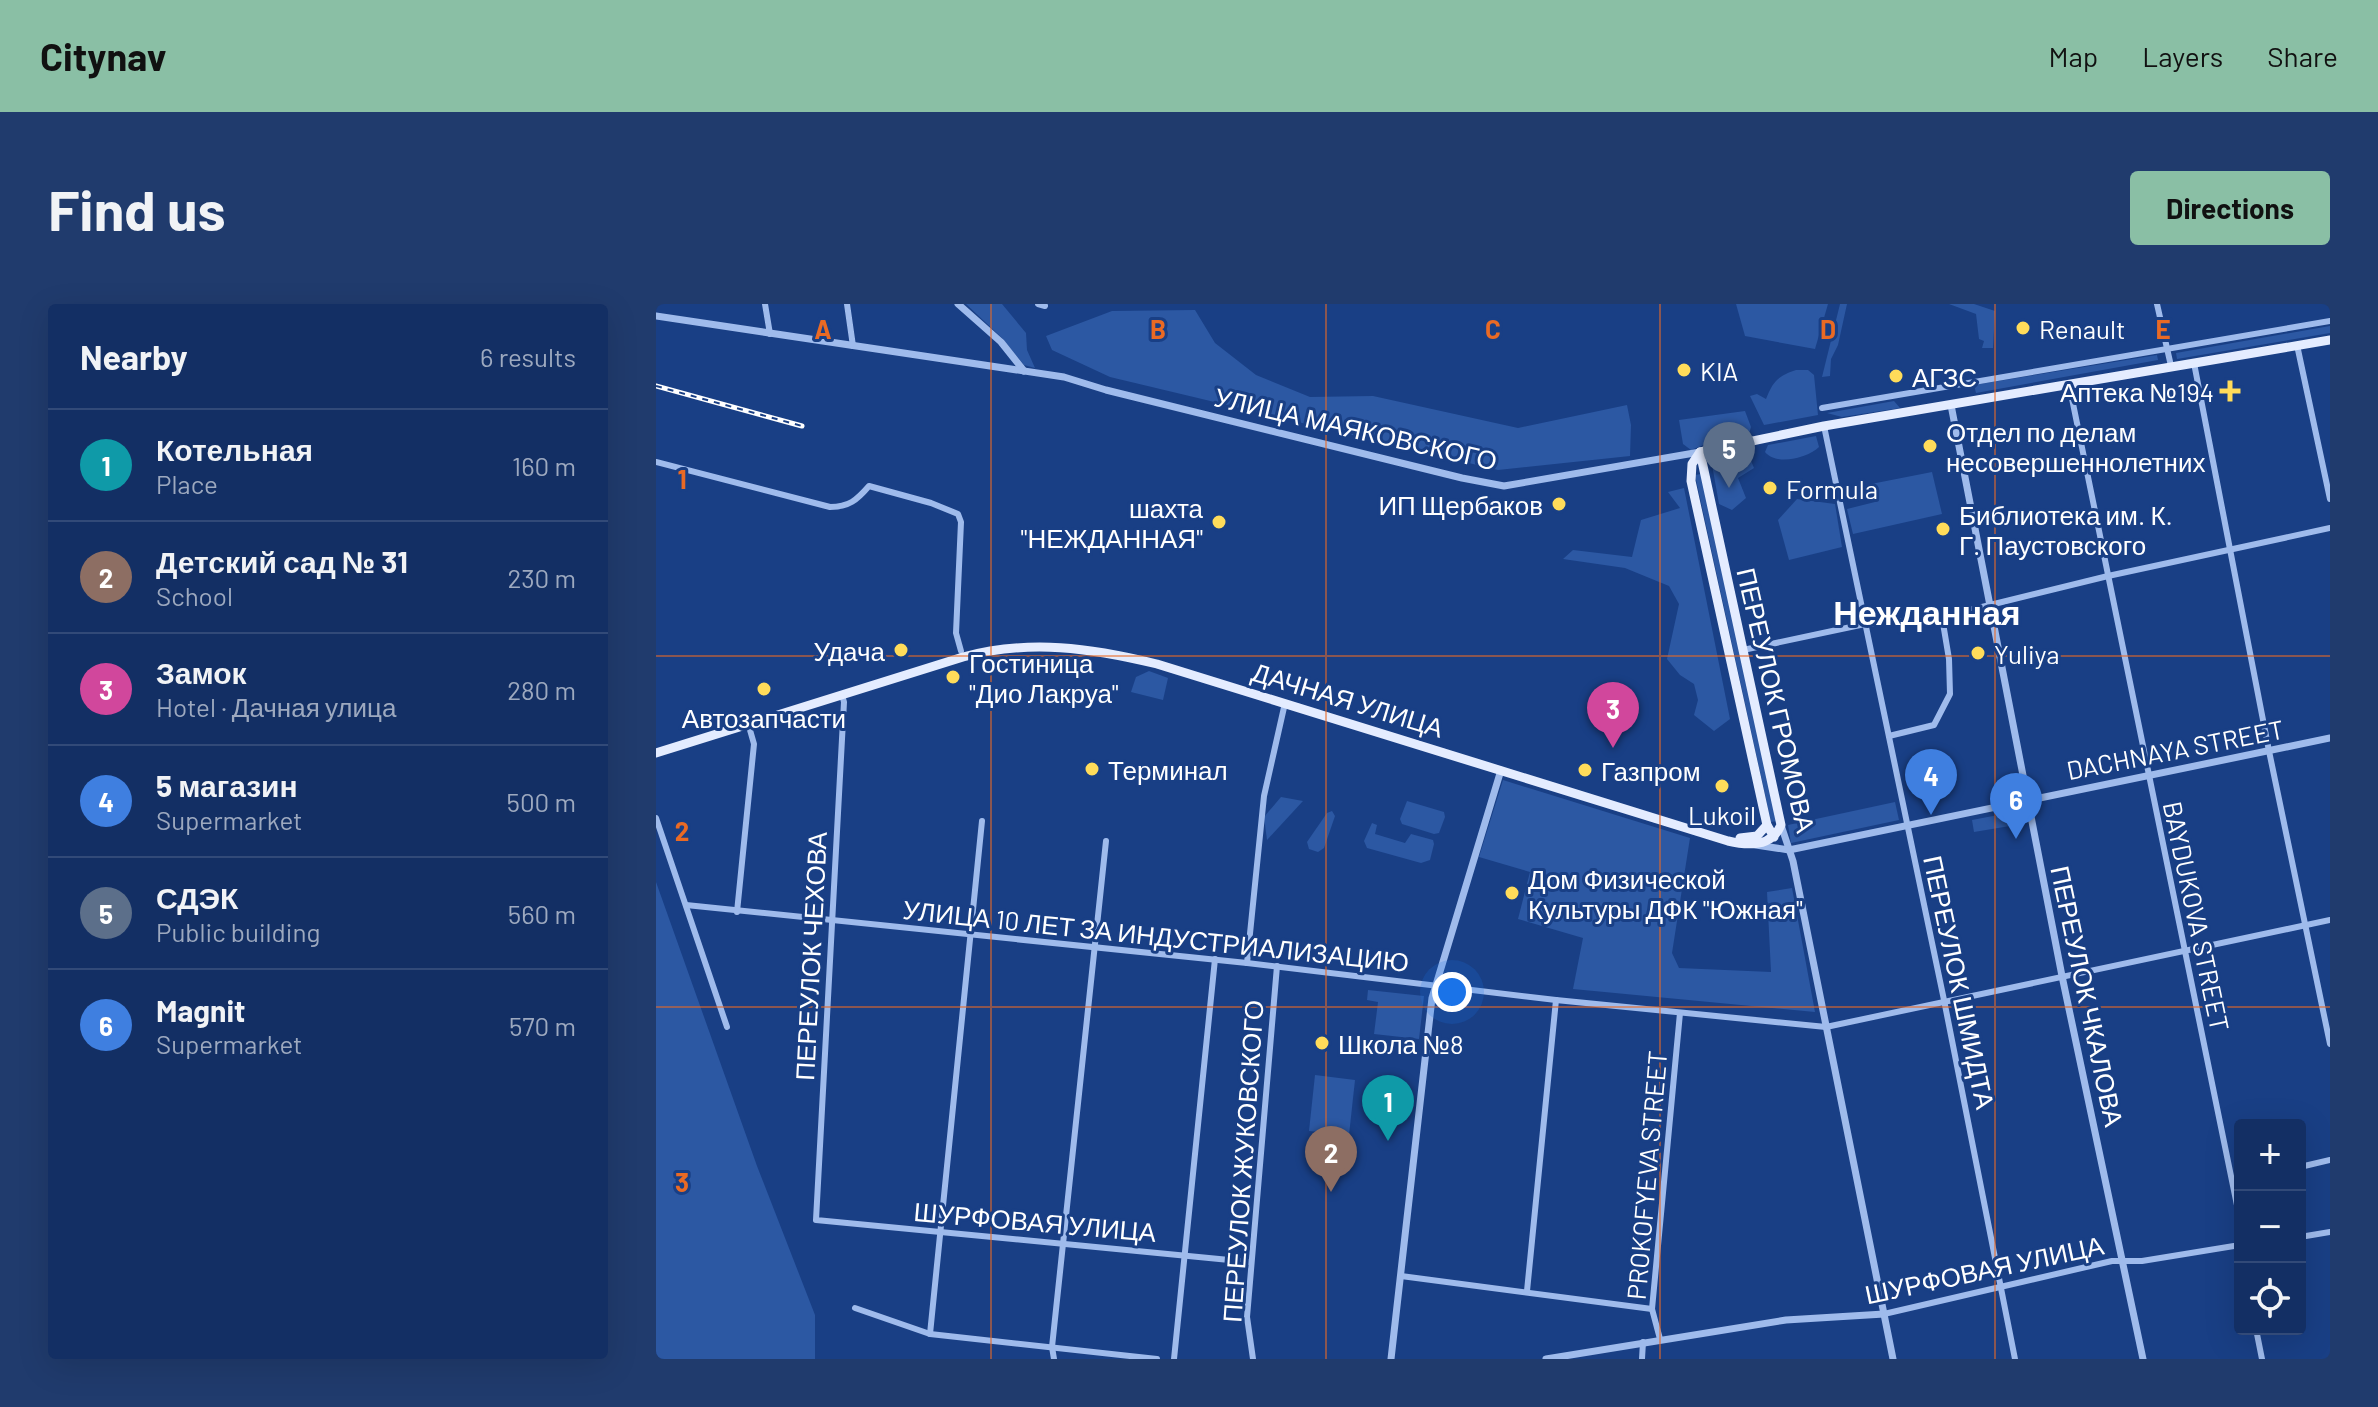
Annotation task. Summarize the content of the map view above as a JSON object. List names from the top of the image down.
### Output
{
  "streets": {
    "main road": ["УЛИЦА МАЯКОВСКОГО", "ДАЧНАЯ УЛИЦА", "ПЕРЕУЛОК ГРОМОВА"],
    "street": [
      "DACHNAYA STREET",
      "BAYDUKOVA STREET",
      "УЛИЦА 10 ЛЕТ ЗА ИНДУСТРИАЛИЗАЦИЮ",
      "ПЕРЕУЛОК ЧЕХОВА",
      "ПЕРЕУЛОК ШМИДТА",
      "ПЕРЕУЛОК ЧКАЛОВА",
      "ПЕРЕУЛОК ЖУКОВСКОГО",
      "PROKOFYEVA STREET",
      "ШУРФОВАЯ УЛИЦА"
    ]
  },
  "crossings": [
    ["УЛИЦА МАЯКОВСКОГО", "ПЕРЕУЛОК ГРОМОВА"],
    ["УЛИЦА МАЯКОВСКОГО", "BAYDUKOVA STREET"],
    ["УЛИЦА МАЯКОВСКОГО", "ПЕРЕУЛОК ШМИДТА"],
    ["УЛИЦА МАЯКОВСКОГО", "ПЕРЕУЛОК ЧКАЛОВА"],
    ["ДАЧНАЯ УЛИЦА", "ПЕРЕУЛОК ГРОМОВА"],
    ["ДАЧНАЯ УЛИЦА", "DACHNAYA STREET"],
    ["ДАЧНАЯ УЛИЦА", "ПЕРЕУЛОК ЧЕХОВА"],
    ["ДАЧНАЯ УЛИЦА", "ПЕРЕУЛОК ШМИДТА"],
    ["ДАЧНАЯ УЛИЦА", "ПЕРЕУЛОК ЧКАЛОВА"],
    ["ДАЧНАЯ УЛИЦА", "ПЕРЕУЛОК ЖУКОВСКОГО"],
    ["ПЕРЕУЛОК ГРОМОВА", "УЛИЦА 10 ЛЕТ ЗА ИНДУСТРИАЛИЗАЦИЮ"],
    ["ПЕРЕУЛОК ГРОМОВА", "ШУРФОВАЯ УЛИЦА"],
    ["DACHNAYA STREET", "BAYDUKOVA STREET"],
    ["DACHNAYA STREET", "ПЕРЕУЛОК ЧКАЛОВА"],
    ["BAYDUKOVA STREET", "УЛИЦА 10 ЛЕТ ЗА ИНДУСТРИАЛИЗАЦИЮ"],
    ["УЛИЦА 10 ЛЕТ ЗА ИНДУСТРИАЛИЗАЦИЮ", "ПЕРЕУЛОК ЧЕХОВА"],
    ["УЛИЦА 10 ЛЕТ ЗА ИНДУСТРИАЛИЗАЦИЮ", "ПЕРЕУЛОК ШМИДТА"],
    ["УЛИЦА 10 ЛЕТ ЗА ИНДУСТРИАЛИЗАЦИЮ", "ПЕРЕУЛОК ЧКАЛОВА"],
    ["УЛИЦА 10 ЛЕТ ЗА ИНДУСТРИАЛИЗАЦИЮ", "ПЕРЕУЛОК ЖУКОВСКОГО"],
    ["УЛИЦА 10 ЛЕТ ЗА ИНДУСТРИАЛИЗАЦИЮ", "PROKOFYEVA STREET"],
    ["ПЕРЕУЛОК ЧЕХОВА", "ШУРФОВАЯ УЛИЦА"],
    ["ПЕРЕУЛОК ШМИДТА", "ШУРФОВАЯ УЛИЦА"],
    ["ПЕРЕУЛОК ЧКАЛОВА", "ШУРФОВАЯ УЛИЦА"],
    ["ПЕРЕУЛОК ЖУКОВСКОГО", "ШУРФОВАЯ УЛИЦА"],
    ["PROKOFYEVA STREET", "ШУРФОВАЯ УЛИЦА"]
  ],
  "districts": ["Нежданная"],
  "places": {
    "other": [
      "Renault",
      "KIA",
      "АГЗС",
      "Отдел по делам несовершеннолетних",
      "Formula",
      "ИП Щербаков",
      "шахта \"НЕЖДАННАЯ\"",
      "Библиотека им. К. Г. Паустовского",
      "Удача",
      "Yuliya",
      "Гостиница \"Дио Лакруа\"",
      "Автозапчасти",
      "Терминал",
      "Газпром",
      "Lukoil",
      "Дом Физической Культуры ДФК \"Южная\"",
      "Школа №8"
    ],
    "health": ["Аптека №194"]
  },
  "page": {
    "header": "Citynav",
    "nav": ["Map", "Layers", "Share"],
    "buttons": "Directions",
    "title": "Find us",
    "heading": ["Nearby", "6 results"],
    "list": [
      {
        "mark": "1",
        "name": "Котельная",
        "note": "Place",
        "value": "160 m"
      },
      {
        "mark": "2",
        "name": "Детский сад № 31",
        "note": "School",
        "value": "230 m"
      },
      {
        "mark": "3",
        "name": "Замок",
        "note": "Hotel · Дачная улица",
        "value": "280 m"
      },
      {
        "mark": "4",
        "name": "5 магазин",
        "note": "Supermarket",
        "value": "500 m"
      },
      {
        "mark": "5",
        "name": "СДЭК",
        "note": "Public building",
        "value": "560 m"
      },
      {
        "mark": "6",
        "name": "Magnit",
        "note": "Supermarket",
        "value": "570 m"
      }
    ],
    "pins": [
      "5",
      "3",
      "4",
      "6",
      "1",
      "2"
    ],
    "map_buttons": ["+", "−"]
  },
  "grid": {
    "columns": [
      "A",
      "B",
      "C",
      "D",
      "E"
    ],
    "rows": ["1", "2", "3"]
  }
}
